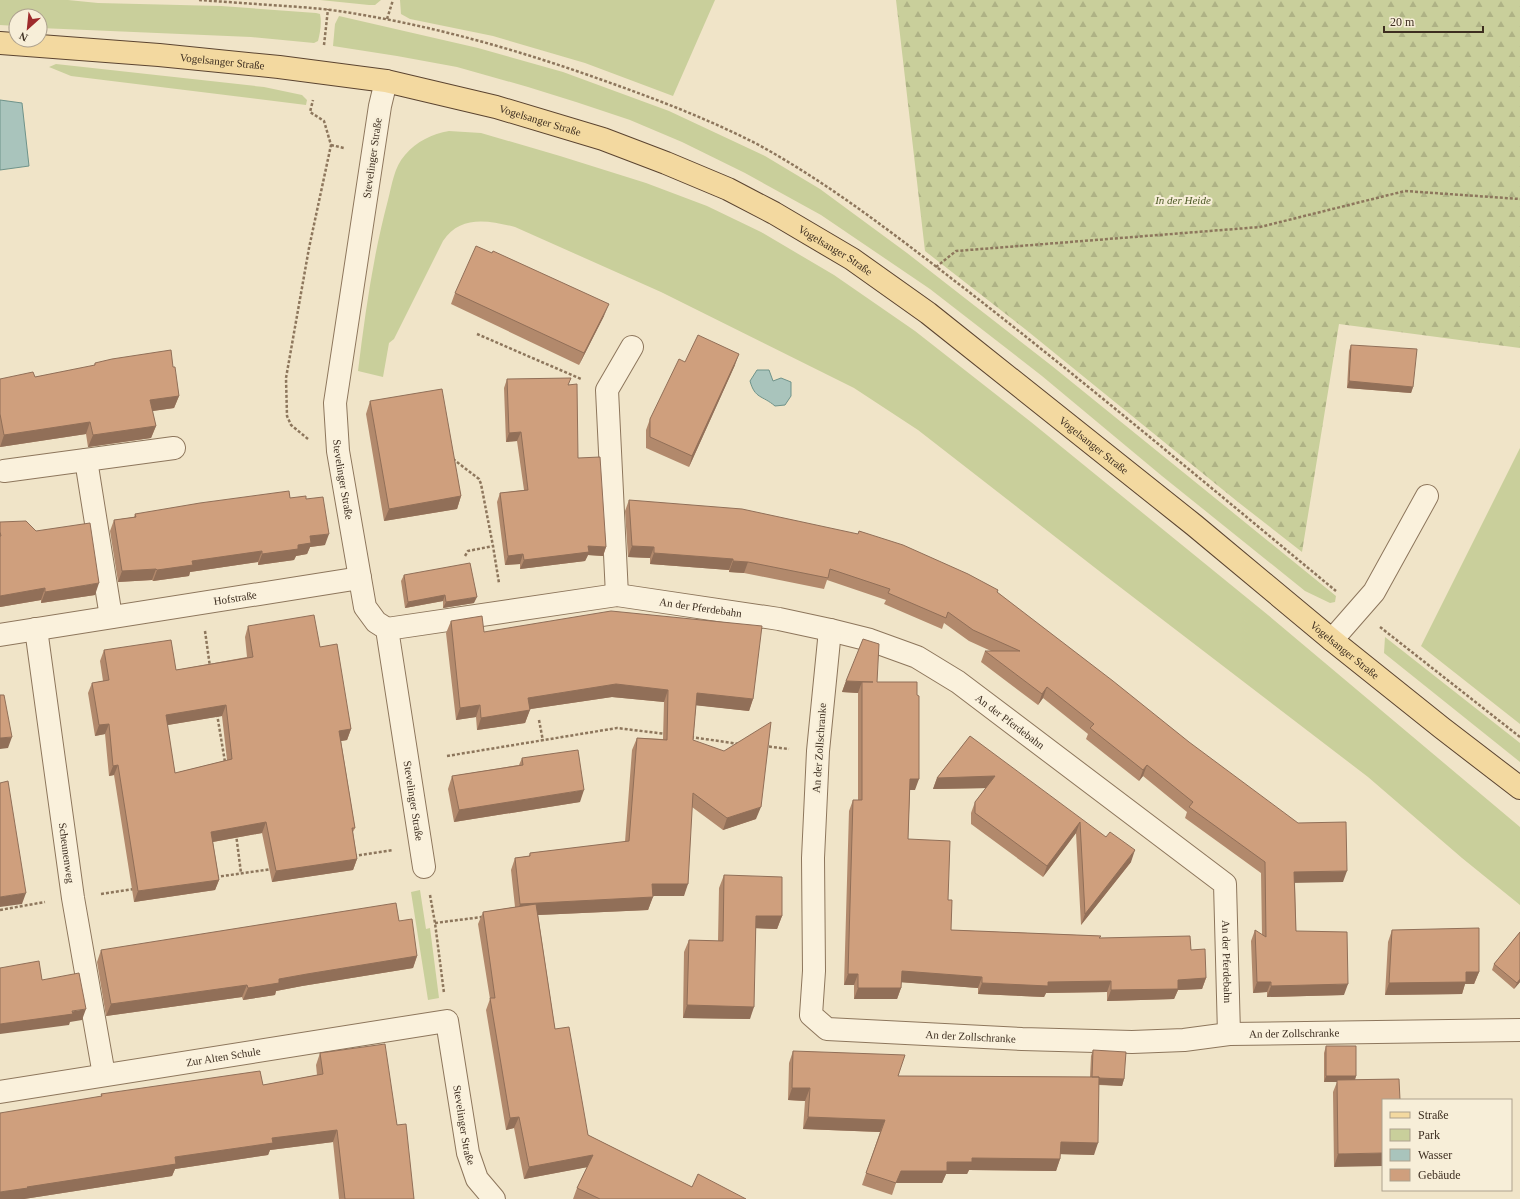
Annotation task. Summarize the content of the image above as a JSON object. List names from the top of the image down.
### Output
{
  "streets": {
    "main road": ["Vogelsanger Straße"],
    "street": [
      "Stevelinger Straße",
      "Hofstraße",
      "An der Pferdebahn",
      "An der Zollschranke",
      "Scheunenweg",
      "Zur Alten Schule"
    ]
  },
  "crossings": [
    ["Vogelsanger Straße", "Stevelinger Straße"],
    ["Stevelinger Straße", "Hofstraße"],
    ["Stevelinger Straße", "An der Pferdebahn"],
    ["Stevelinger Straße", "Zur Alten Schule"],
    ["Hofstraße", "Scheunenweg"],
    ["An der Pferdebahn", "An der Zollschranke"],
    ["Scheunenweg", "Zur Alten Schule"]
  ],
  "parks": ["In der Heide"],
  "legend": [
    "Straße",
    "Park",
    "Wasser",
    "Gebäude"
  ],
  "scale_bar": "20 m",
  "north": "bottom left"
}
